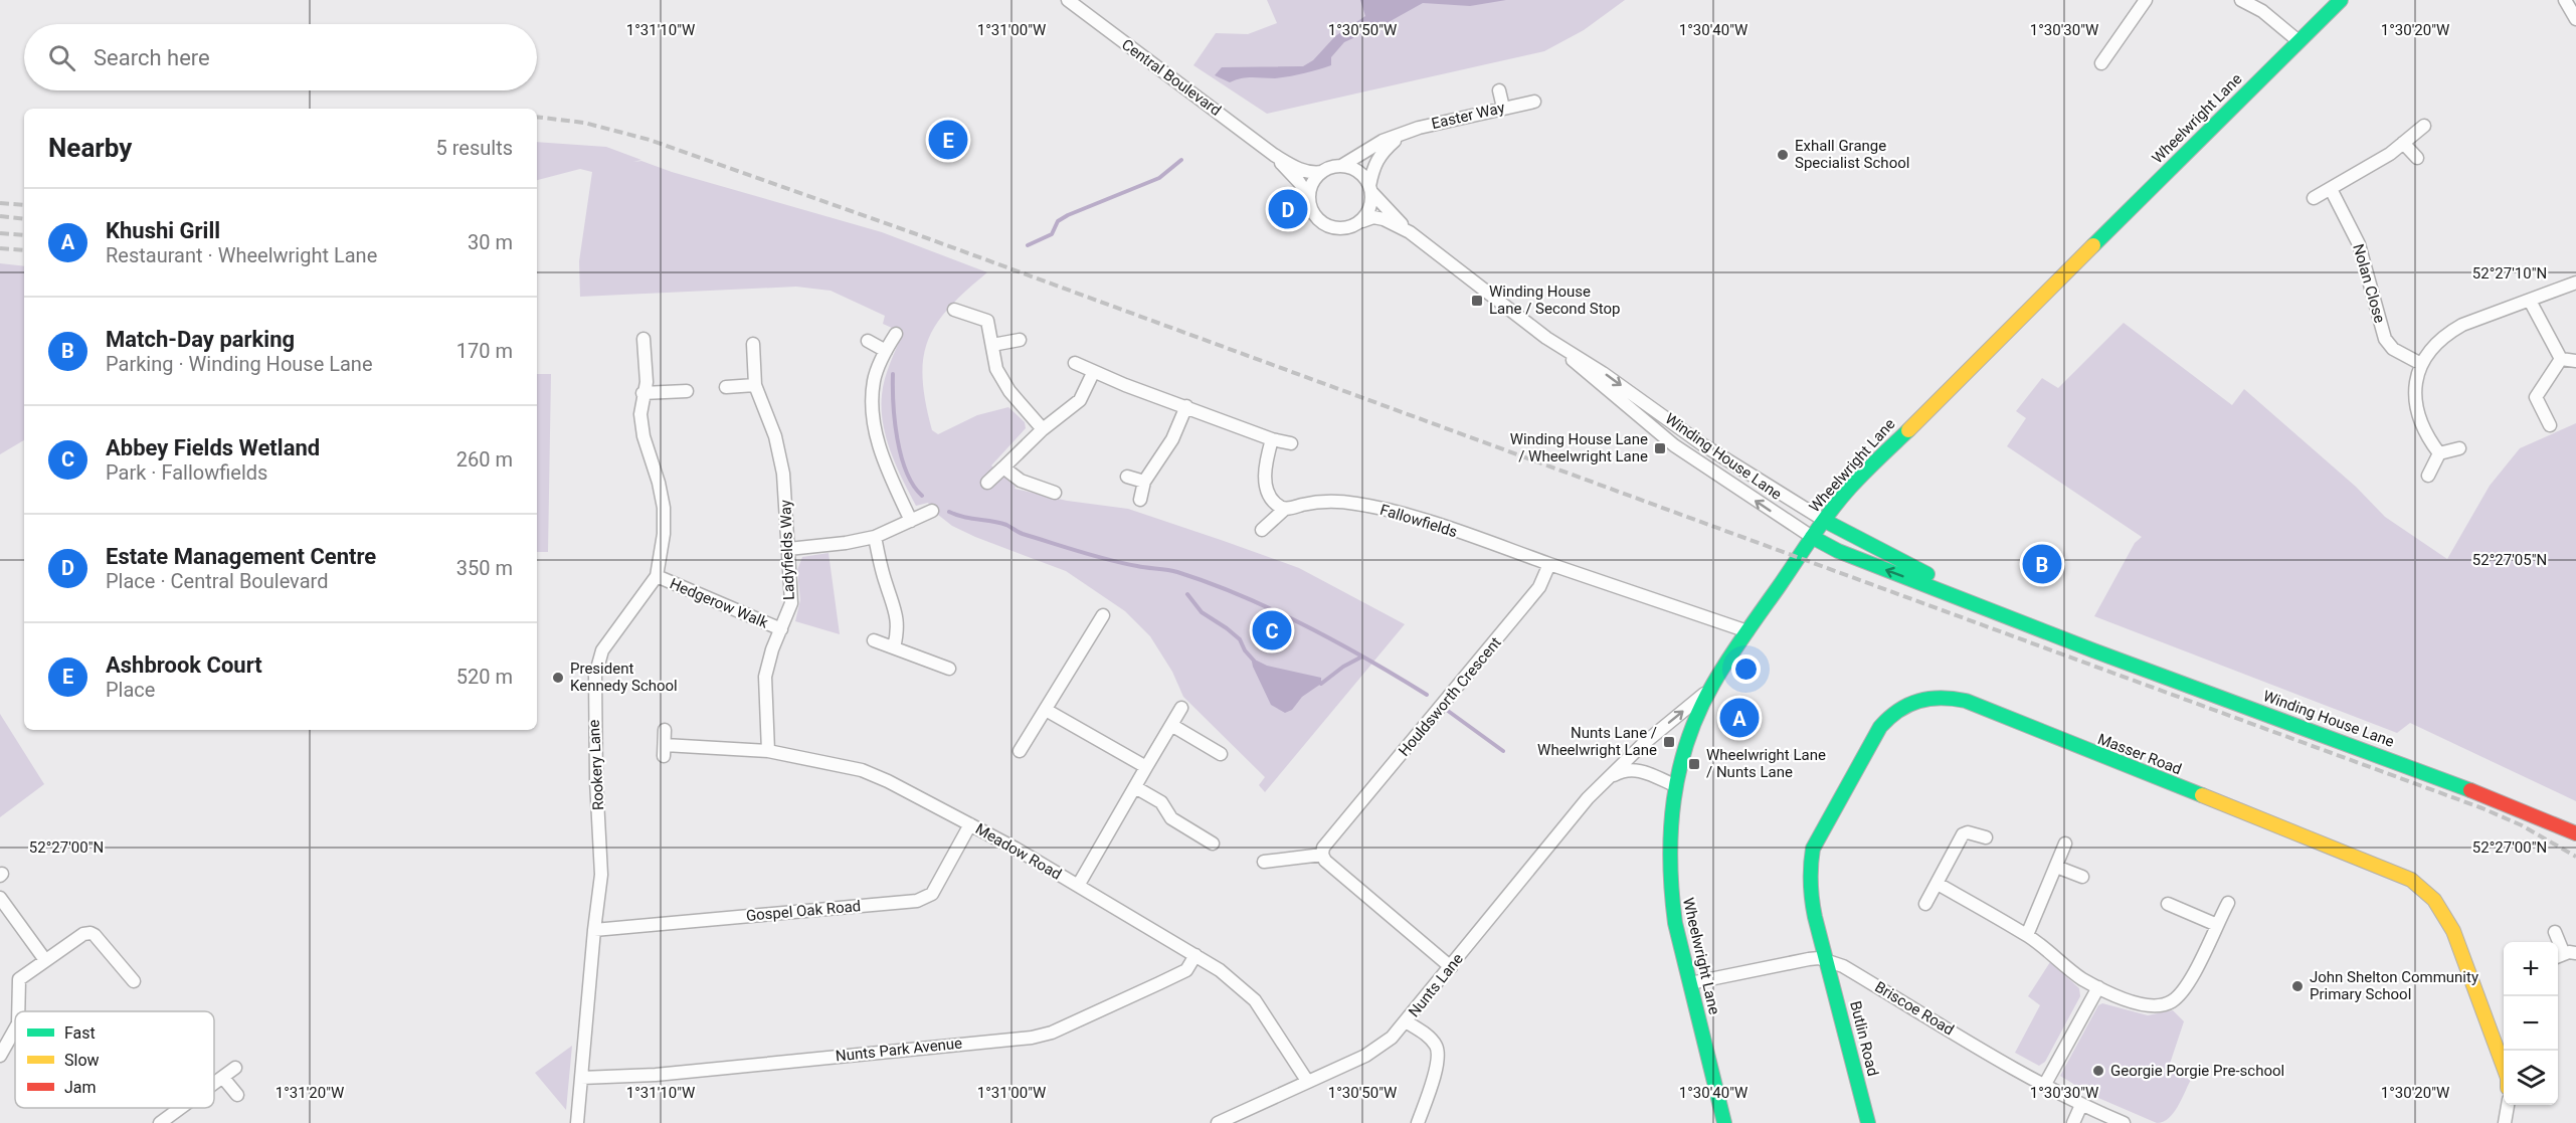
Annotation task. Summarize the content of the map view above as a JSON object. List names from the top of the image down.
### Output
{
  "streets": {
    "street": [
      "Central Boulevard",
      "Easter Way",
      "Wheelwright Lane",
      "Nolan Close",
      "Winding House Lane",
      "Fallowfields",
      "Ladyfields Way",
      "Hedgerow Walk",
      "Houldsworth Crescent",
      "Masser Road",
      "Rookery Lane",
      "Meadow Road",
      "Gospel Oak Road",
      "Nunts Lane",
      "Briscoe Road",
      "Butlin Road",
      "Nunts Park Avenue"
    ]
  },
  "crossings": [
    ["Central Boulevard", "Easter Way"],
    ["Central Boulevard", "Winding House Lane"],
    ["Easter Way", "Winding House Lane"],
    ["Wheelwright Lane", "Winding House Lane"],
    ["Wheelwright Lane", "Nunts Lane"],
    ["Wheelwright Lane", "Briscoe Road"],
    ["Fallowfields", "Houldsworth Crescent"],
    ["Ladyfields Way", "Hedgerow Walk"],
    ["Ladyfields Way", "Meadow Road"],
    ["Hedgerow Walk", "Rookery Lane"],
    ["Masser Road", "Briscoe Road"],
    ["Masser Road", "Butlin Road"],
    ["Rookery Lane", "Gospel Oak Road"],
    ["Rookery Lane", "Nunts Park Avenue"],
    ["Meadow Road", "Gospel Oak Road"],
    ["Meadow Road", "Nunts Lane"],
    ["Meadow Road", "Nunts Park Avenue"],
    ["Briscoe Road", "Butlin Road"]
  ],
  "places": {
    "other": [
      "Exhall Grange Specialist School",
      "President Kennedy School",
      "John Shelton Community Primary School",
      "Georgie Porgie Pre-school"
    ],
    "transit": [
      "Winding House Lane / Second Stop",
      "Winding House Lane / Wheelwright Lane",
      "Nunts Lane / Wheelwright Lane",
      "Wheelwright Lane / Nunts Lane"
    ]
  },
  "legend": ["Fast", "Slow", "Jam"],
  "page": {
    "search": "Search here",
    "heading": ["Nearby", "5 results"],
    "pins": [
      "E",
      "D",
      "B",
      "C",
      "A"
    ],
    "list": [
      {
        "mark": "A",
        "name": "Khushi Grill",
        "note": "Restaurant · Wheelwright Lane",
        "value": "30 m"
      },
      {
        "mark": "B",
        "name": "Match-Day parking",
        "note": "Parking · Winding House Lane",
        "value": "170 m"
      },
      {
        "mark": "C",
        "name": "Abbey Fields Wetland",
        "note": "Park · Fallowfields",
        "value": "260 m"
      },
      {
        "mark": "D",
        "name": "Estate Management Centre",
        "note": "Place · Central Boulevard",
        "value": "350 m"
      },
      {
        "mark": "E",
        "name": "Ashbrook Court",
        "note": "Place",
        "value": "520 m"
      }
    ],
    "map_buttons": ["+", "−"]
  },
  "coordinates": [
    "1°31'10\"W",
    "1°31'00\"W",
    "1°30'50\"W",
    "1°30'40\"W",
    "1°30'30\"W",
    "1°30'20\"W",
    "52°27'10\"N",
    "52°27'05\"N",
    "52°27'00\"N",
    "1°31'20\"W"
  ]
}
